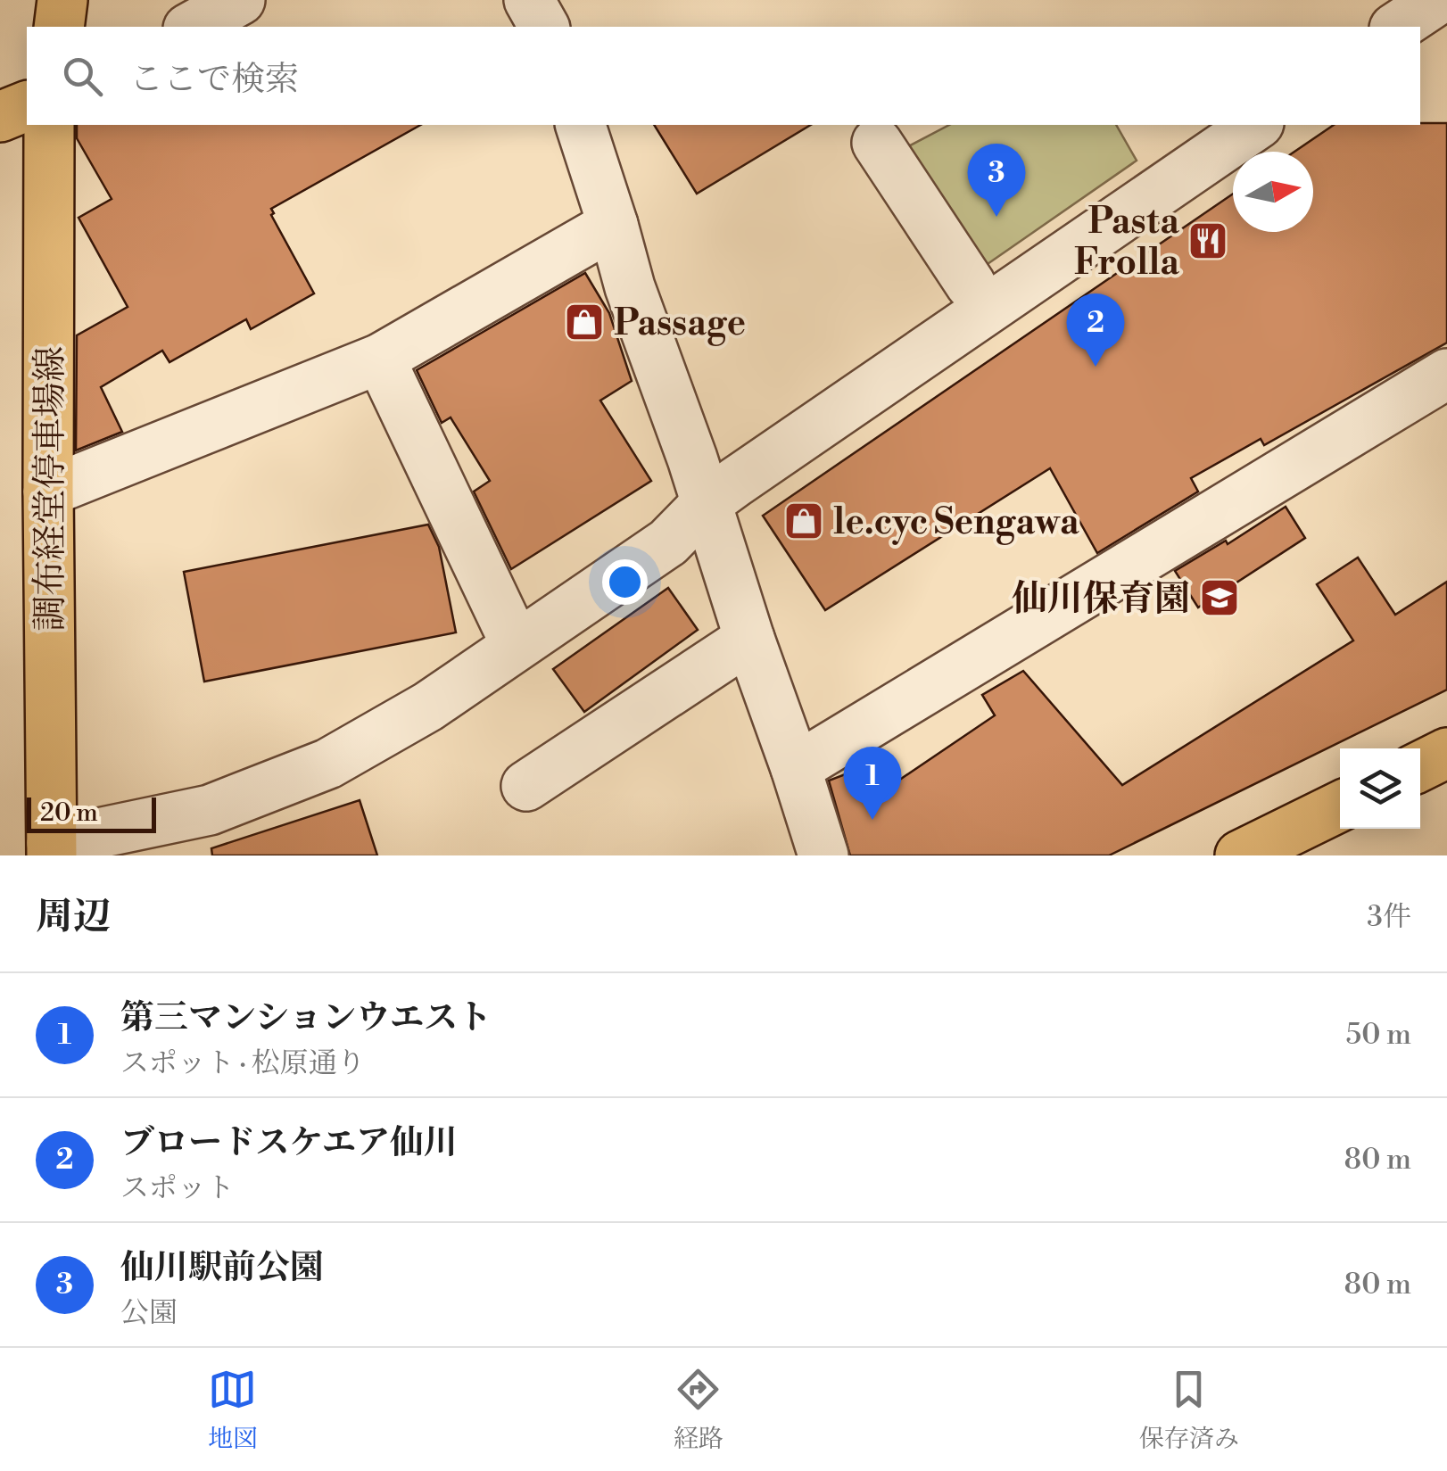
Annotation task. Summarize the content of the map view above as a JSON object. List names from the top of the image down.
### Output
{
  "streets": {
    "main road": ["調布経堂停車場線"]
  },
  "places": {
    "restaurant": ["Pasta Frolla"],
    "shop": ["Passage", "le.cyc Sengawa"],
    "school or university": ["仙川保育園"]
  },
  "scale_bar": "20 m",
  "north": "right",
  "page": {
    "search": "ここで検索",
    "pins": ["3", "2", "1"],
    "scale": "20 m",
    "heading": ["周辺", "3件"],
    "list": [
      {
        "mark": "1",
        "name": "第三マンションウエスト",
        "note": "スポット · 松原通り",
        "value": "50 m"
      },
      {
        "mark": "2",
        "name": "ブロードスケエア仙川",
        "note": "スポット",
        "value": "80 m"
      },
      {
        "mark": "3",
        "name": "仙川駅前公園",
        "note": "公園",
        "value": "80 m"
      }
    ],
    "nav": ["地図", "経路", "保存済み"]
  }
}
